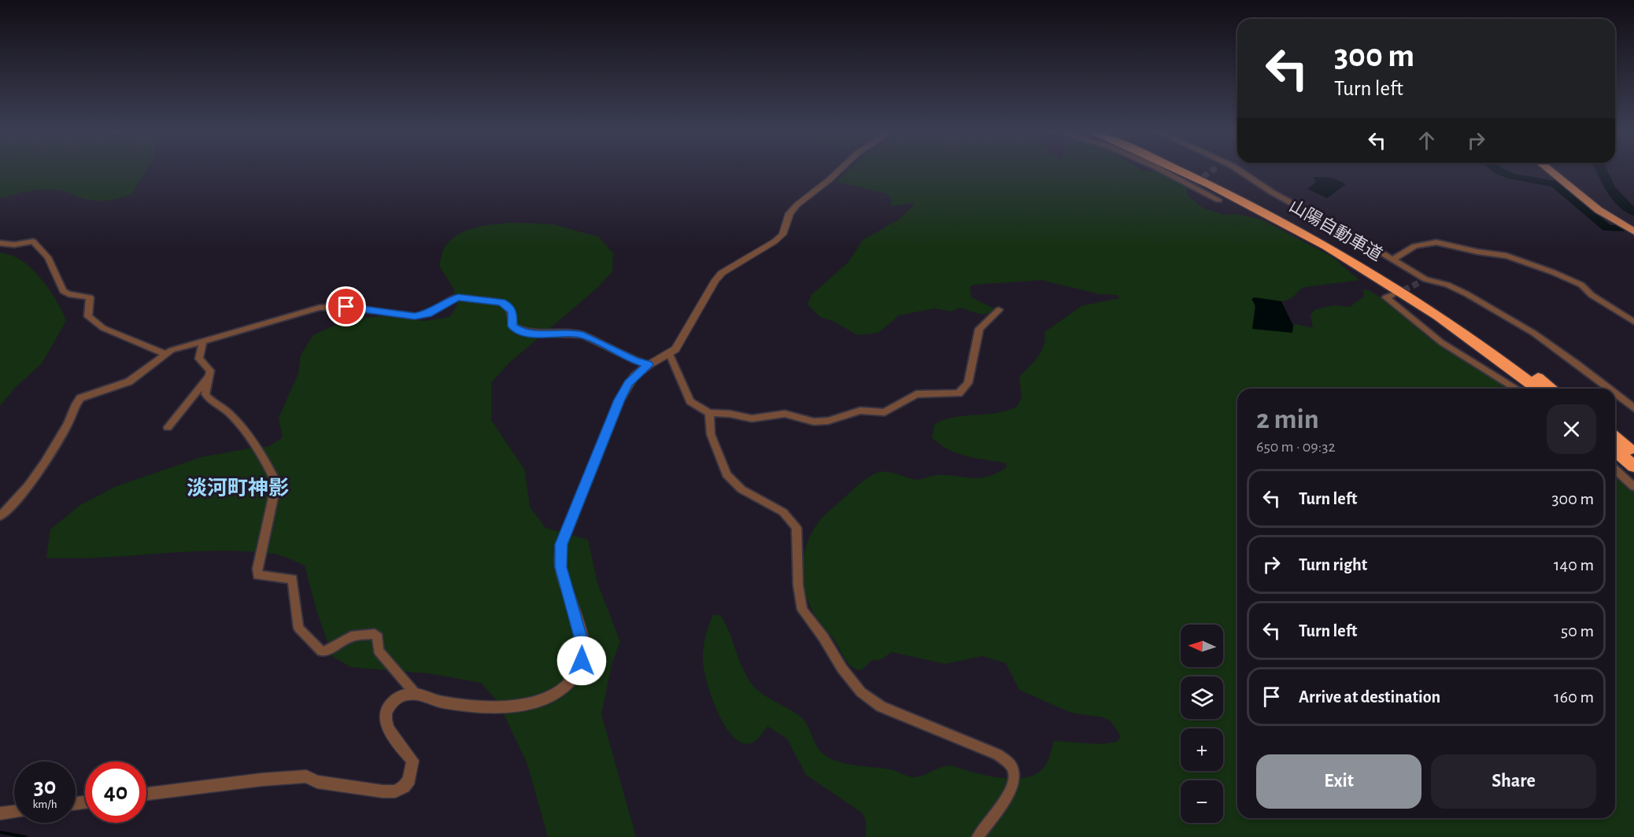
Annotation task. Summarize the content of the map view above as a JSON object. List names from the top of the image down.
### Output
{
  "streets": {
    "highway": ["山陽自動車道"]
  },
  "districts": ["淡河町神影"],
  "north": "left",
  "page": {
    "turn": ["300 m", "Turn left"],
    "heading": ["2 min", "650 m · 09:32"],
    "list": [
      {
        "name": "Turn left",
        "value": "300 m"
      },
      {
        "name": "Turn right",
        "value": "140 m"
      },
      {
        "name": "Turn left",
        "value": "50 m"
      },
      {
        "name": "Arrive at destination",
        "value": "160 m"
      }
    ],
    "map_buttons": ["+", "−"],
    "buttons": ["Exit", "Share"],
    "speed": "30 km/h",
    "limit": "40"
  }
}
